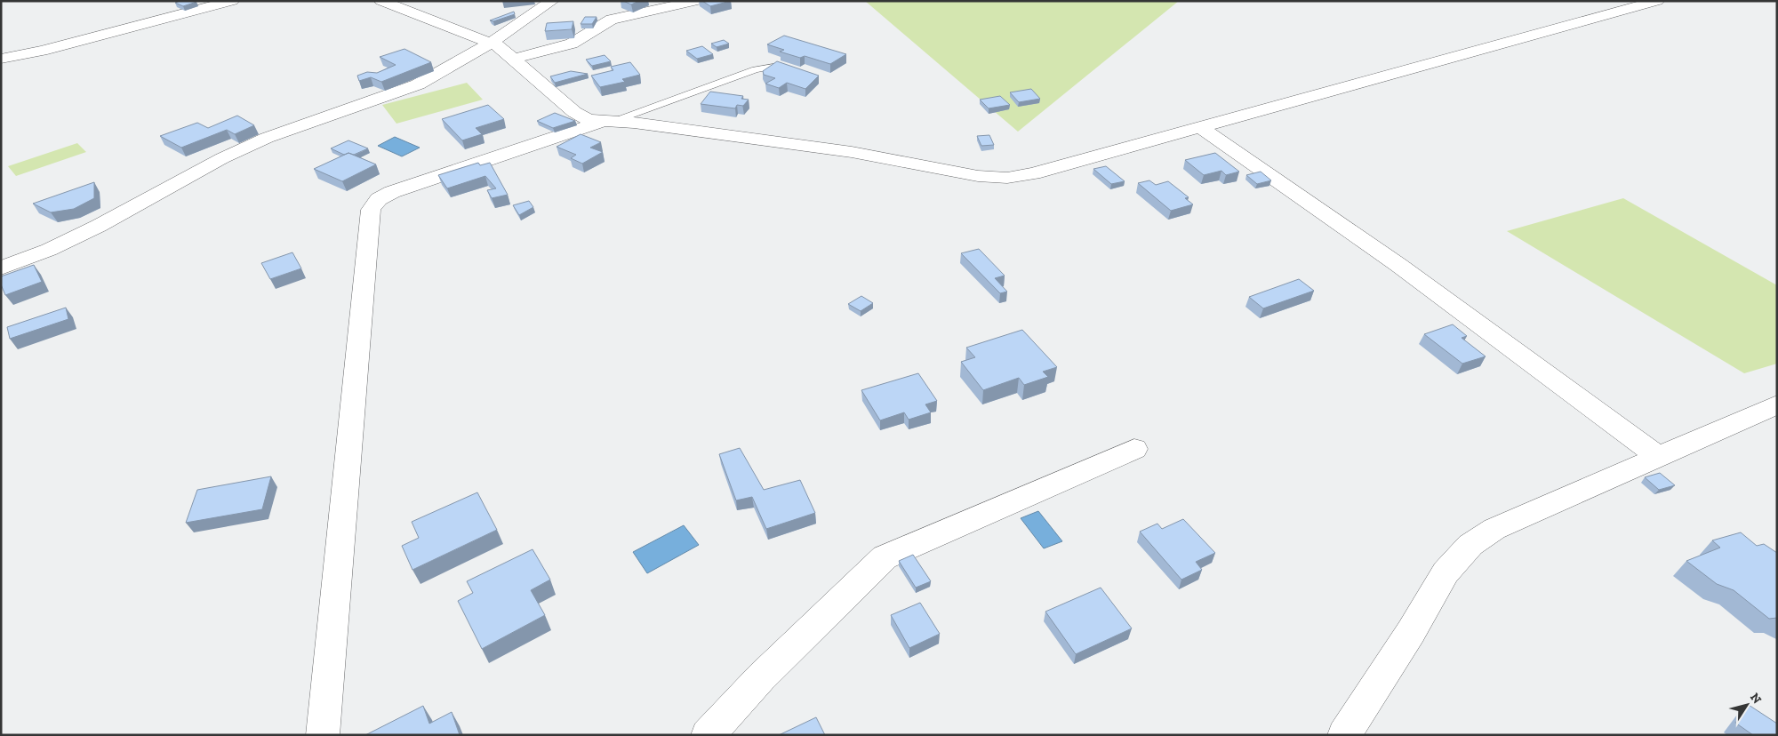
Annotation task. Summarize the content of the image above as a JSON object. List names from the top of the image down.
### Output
{
  "north": "top right"
}
